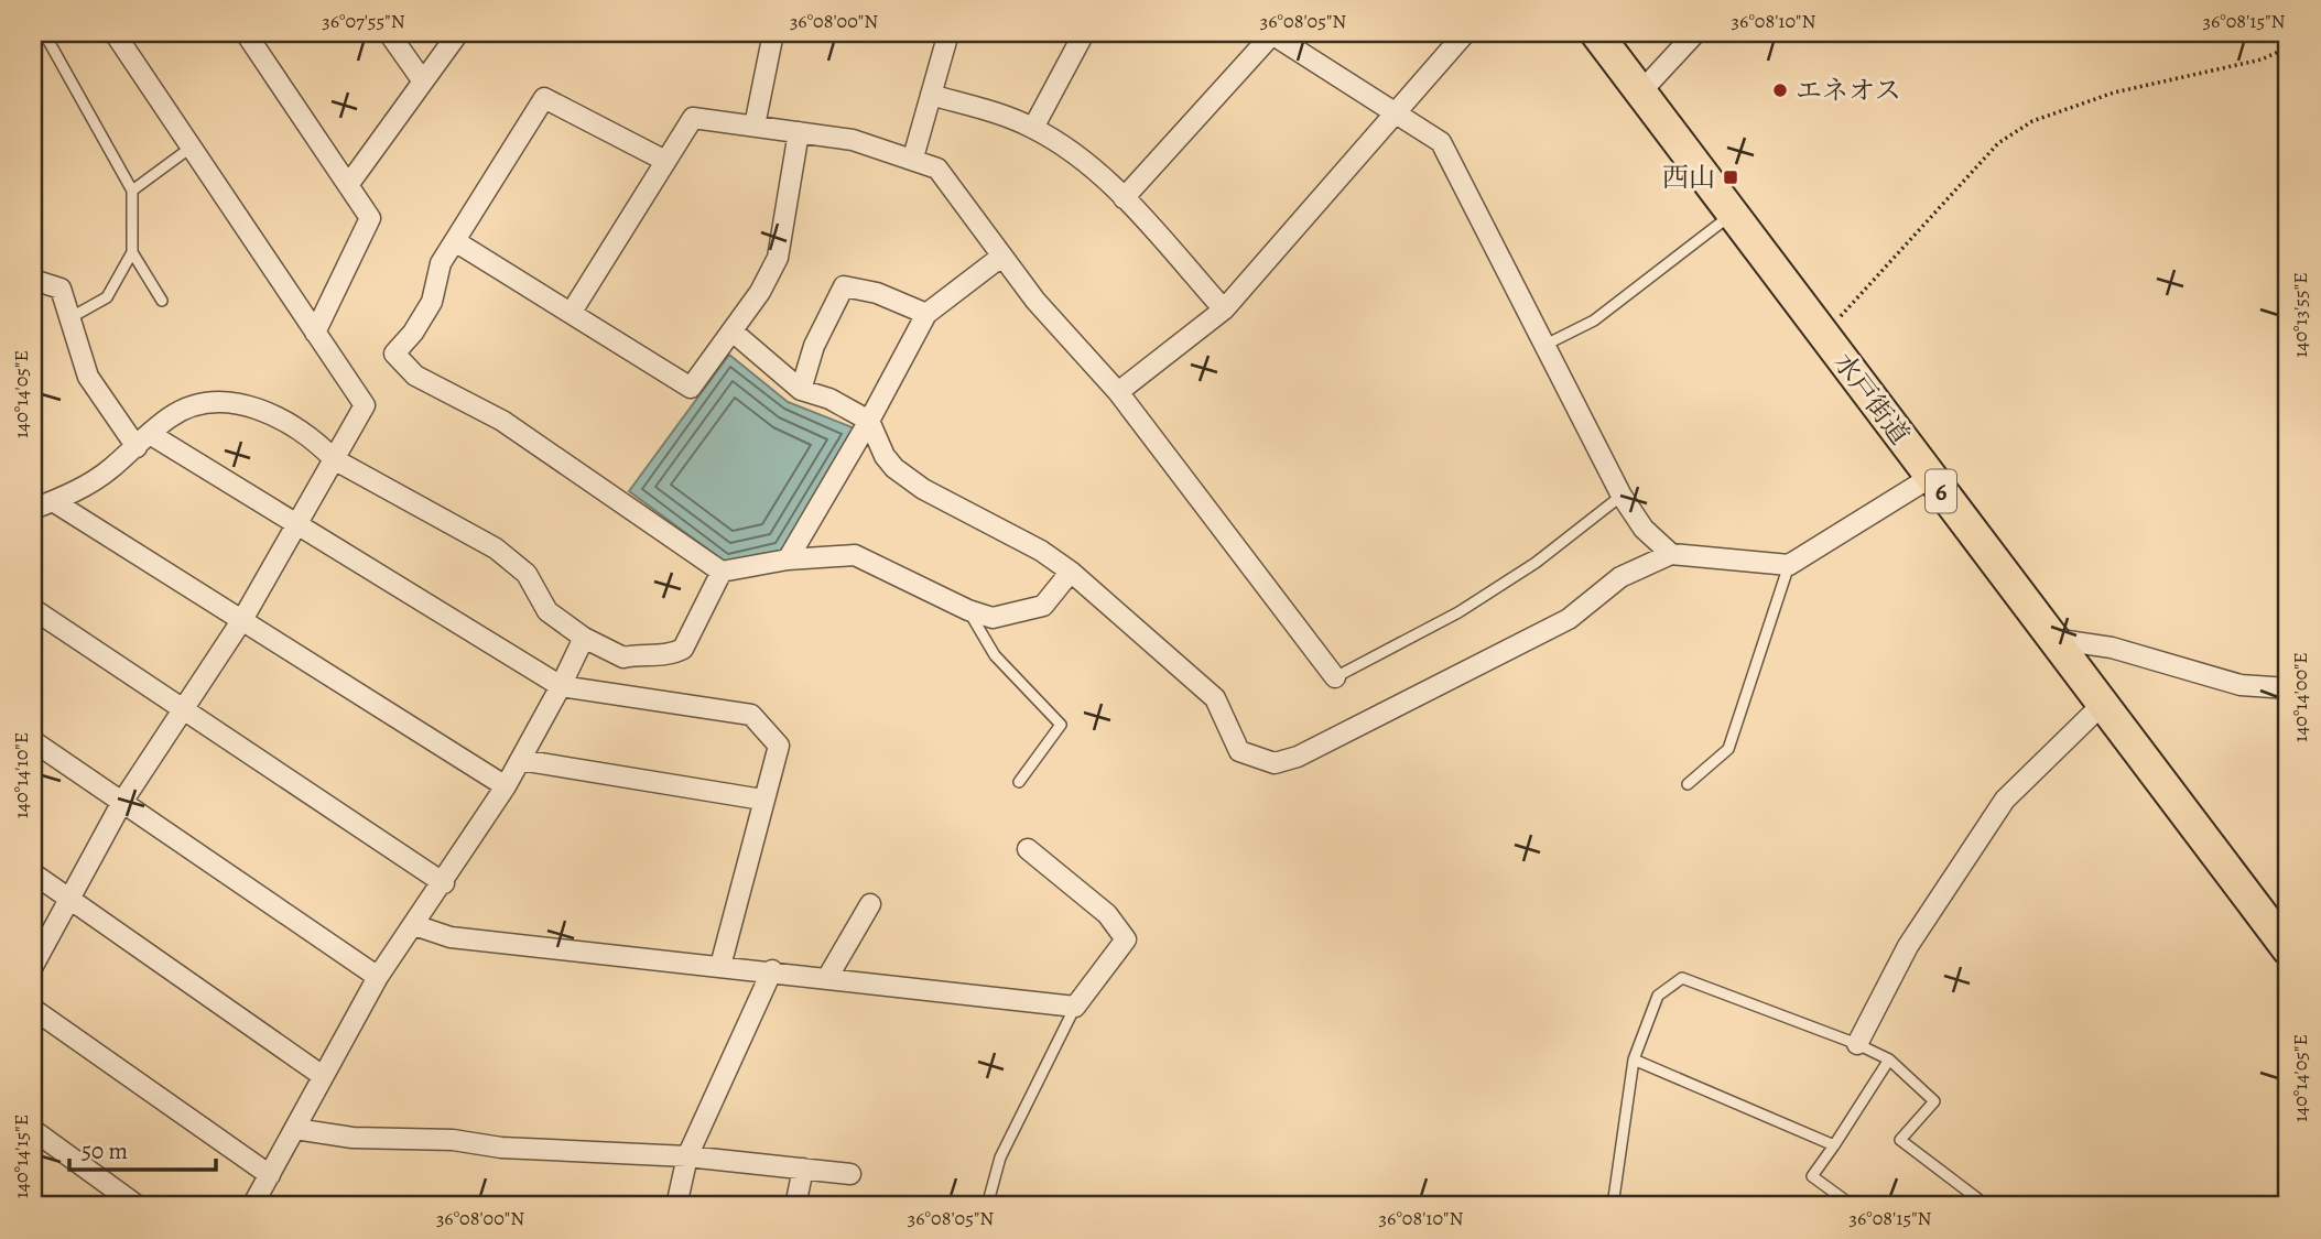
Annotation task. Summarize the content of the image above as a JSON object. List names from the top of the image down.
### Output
{
  "streets": {
    "highway": ["水戸街道", "6"]
  },
  "places": {
    "other": ["エネオス"],
    "transit": ["西山"]
  },
  "scale_bar": "50 m",
  "coordinates": [
    "36°07'55\"N",
    "36°08'00\"N",
    "36°08'05\"N",
    "36°08'10\"N",
    "36°08'15\"N",
    "140°13'55\"E",
    "140°14'05\"E",
    "140°14'00\"E",
    "140°14'10\"E",
    "140°14'15\"E"
  ]
}
